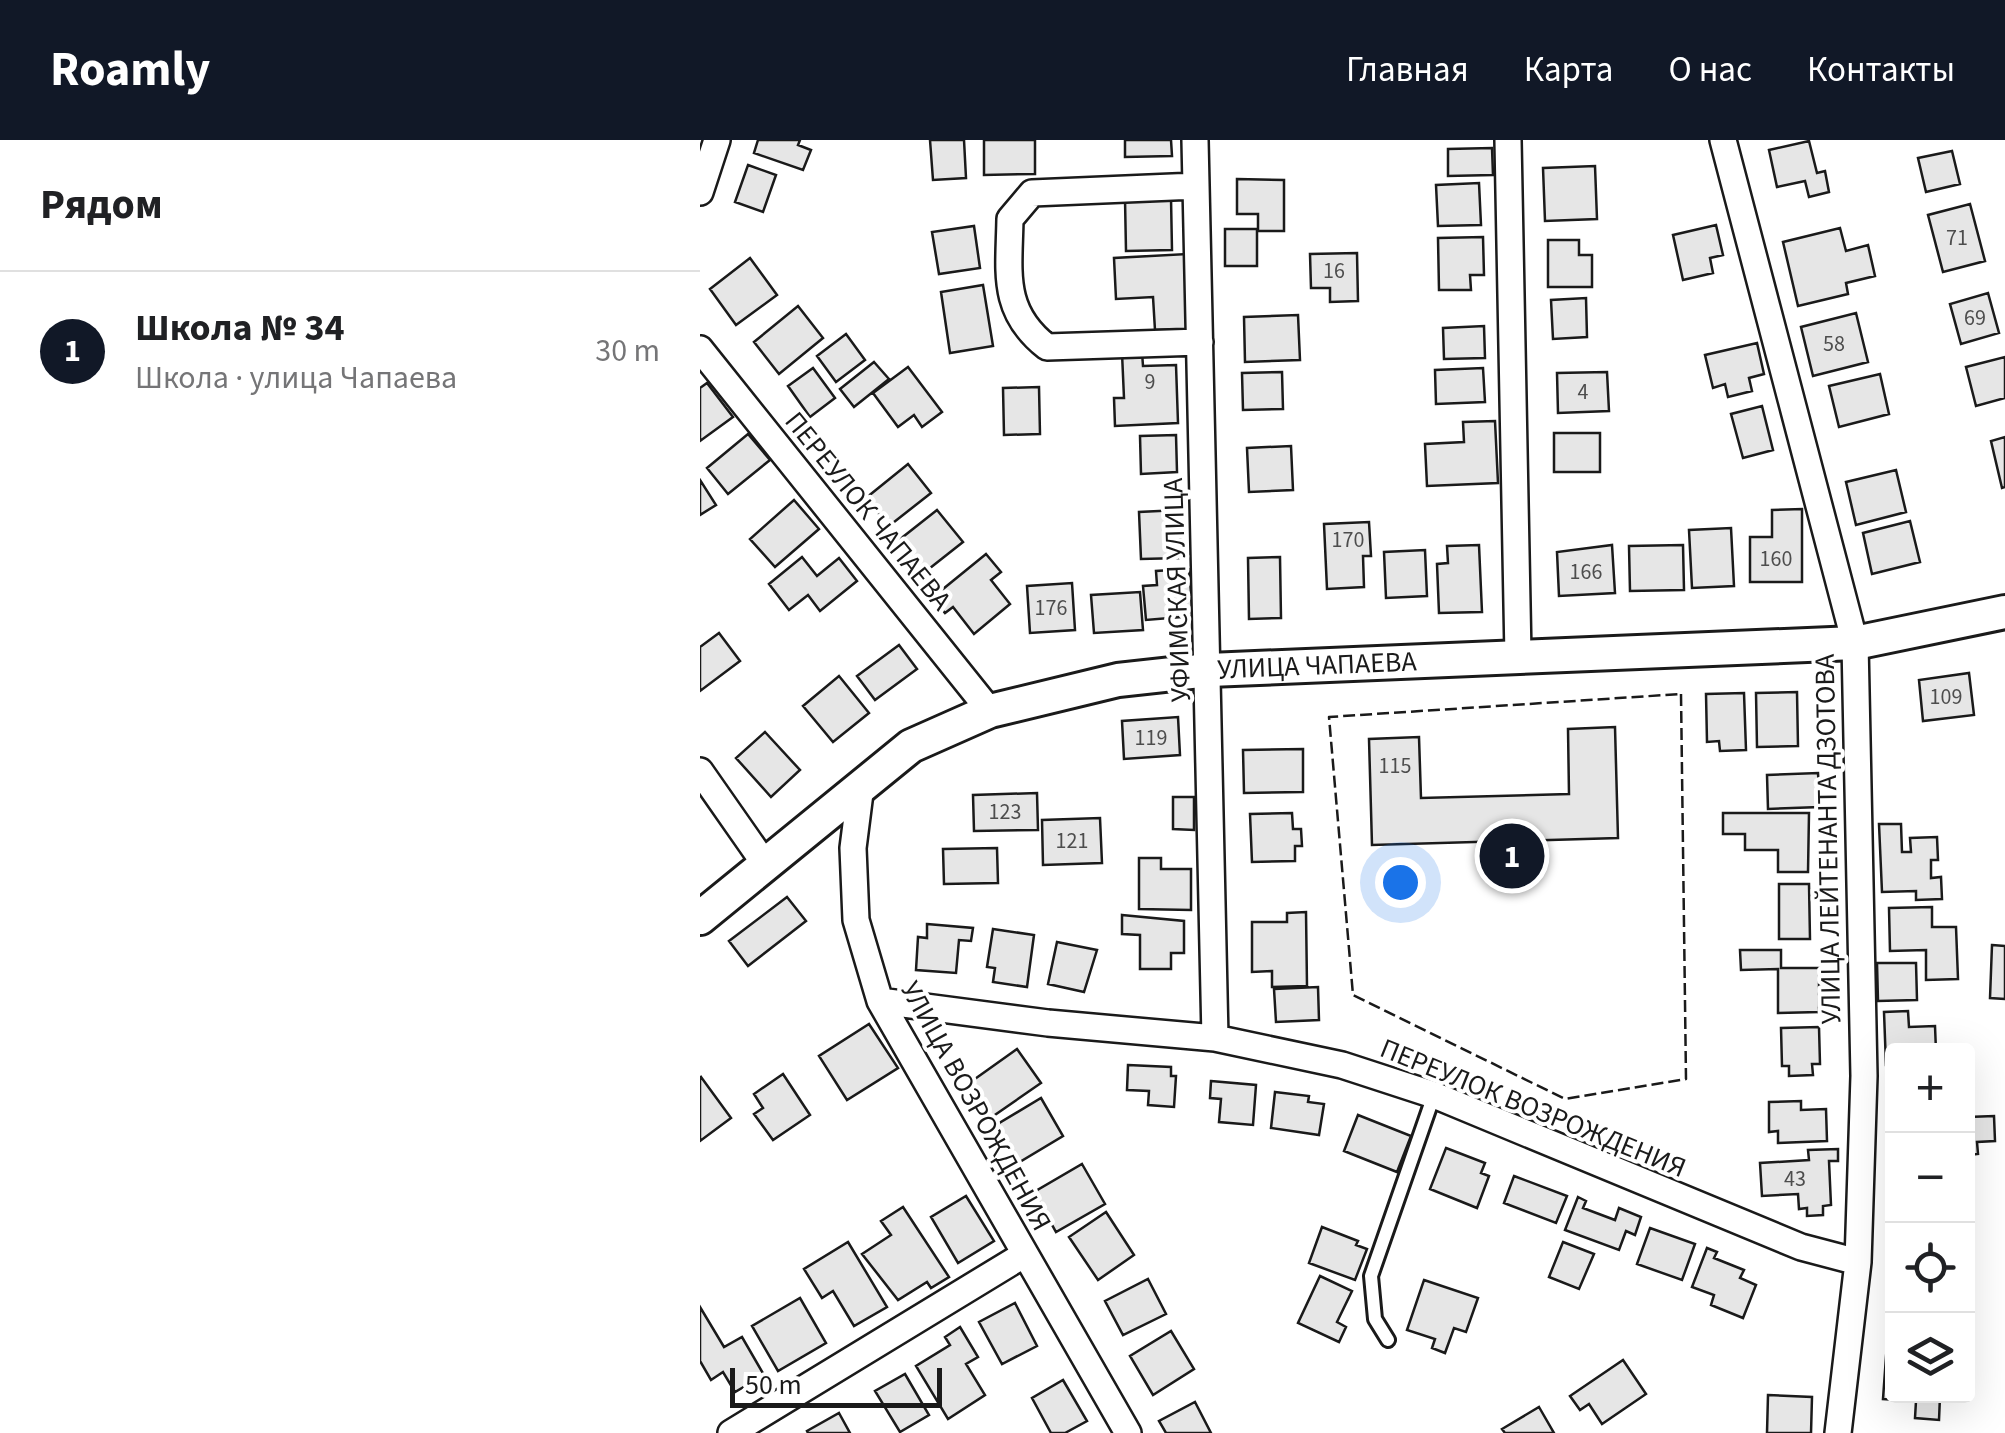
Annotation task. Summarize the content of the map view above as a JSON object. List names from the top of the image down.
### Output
{
  "streets": {
    "street": [
      "ПЕРЕУЛОК ЧАПАЕВА",
      "УФИМСКАЯ УЛИЦА",
      "УЛИЦА ЧАПАЕВА",
      "УЛИЦА ЛЕЙТЕНАНТА ДЗОТОВА",
      "УЛИЦА ВОЗРОЖДЕНИЯ",
      "ПЕРЕУЛОК ВОЗРОЖДЕНИЯ"
    ]
  },
  "crossings": [
    ["ПЕРЕУЛОК ЧАПАЕВА", "УЛИЦА ЧАПАЕВА"],
    ["УФИМСКАЯ УЛИЦА", "УЛИЦА ЧАПАЕВА"],
    ["УФИМСКАЯ УЛИЦА", "ПЕРЕУЛОК ВОЗРОЖДЕНИЯ"],
    ["УЛИЦА ЧАПАЕВА", "УЛИЦА ЛЕЙТЕНАНТА ДЗОТОВА"],
    ["УЛИЦА ЧАПАЕВА", "УЛИЦА ВОЗРОЖДЕНИЯ"],
    ["УЛИЦА ЛЕЙТЕНАНТА ДЗОТОВА", "ПЕРЕУЛОК ВОЗРОЖДЕНИЯ"],
    ["УЛИЦА ВОЗРОЖДЕНИЯ", "ПЕРЕУЛОК ВОЗРОЖДЕНИЯ"]
  ],
  "house_numbers": [
    "71",
    "16",
    "69",
    "58",
    "9",
    "4",
    "170",
    "160",
    "166",
    "176",
    "109",
    "119",
    "115",
    "123",
    "121",
    "43"
  ],
  "scale_bar": "50 m",
  "page": {
    "header": "Roamly",
    "nav": [
      "Главная",
      "Карта",
      "О нас",
      "Контакты"
    ],
    "heading": "Рядом",
    "list": [
      {
        "mark": "1",
        "name": "Школа № 34",
        "note": "Школа · улица Чапаева",
        "value": "30 m"
      }
    ],
    "pins": "1",
    "map_buttons": ["+", "−"],
    "scale": "50 m"
  }
}
